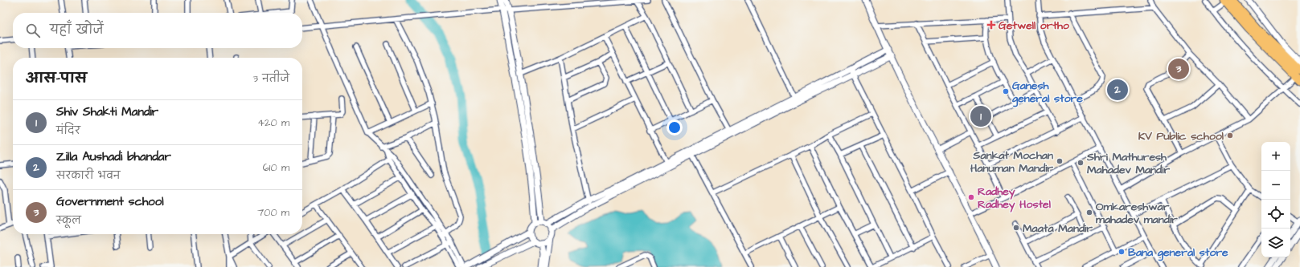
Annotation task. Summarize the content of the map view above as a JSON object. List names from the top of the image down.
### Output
{
  "places": {
    "health": ["Getwell ortho"],
    "other": [
      "Ganesh general store",
      "KV Public school",
      "Sankat Mochan Hanuman Mandir",
      "Shri Mathuresh Mahadev Mandir",
      "Radhey Radhey Hostel",
      "Omkareshwar mahadev mandir",
      "Maata Mandir",
      "Bana general store"
    ]
  },
  "page": {
    "search": "यहाँ खोजें",
    "pins": ["3", "2", "1"],
    "heading": ["आस-पास", "3 नतीजे"],
    "list": [
      {
        "mark": "1",
        "name": "Shiv Shakti Mandir",
        "note": "मंदिर",
        "value": "420 m"
      },
      {
        "mark": "2",
        "name": "Zilla Aushadi bhandar",
        "note": "सरकारी भवन",
        "value": "610 m"
      },
      {
        "mark": "3",
        "name": "Government school",
        "note": "स्कूल",
        "value": "700 m"
      }
    ],
    "map_buttons": ["+", "−"]
  }
}
